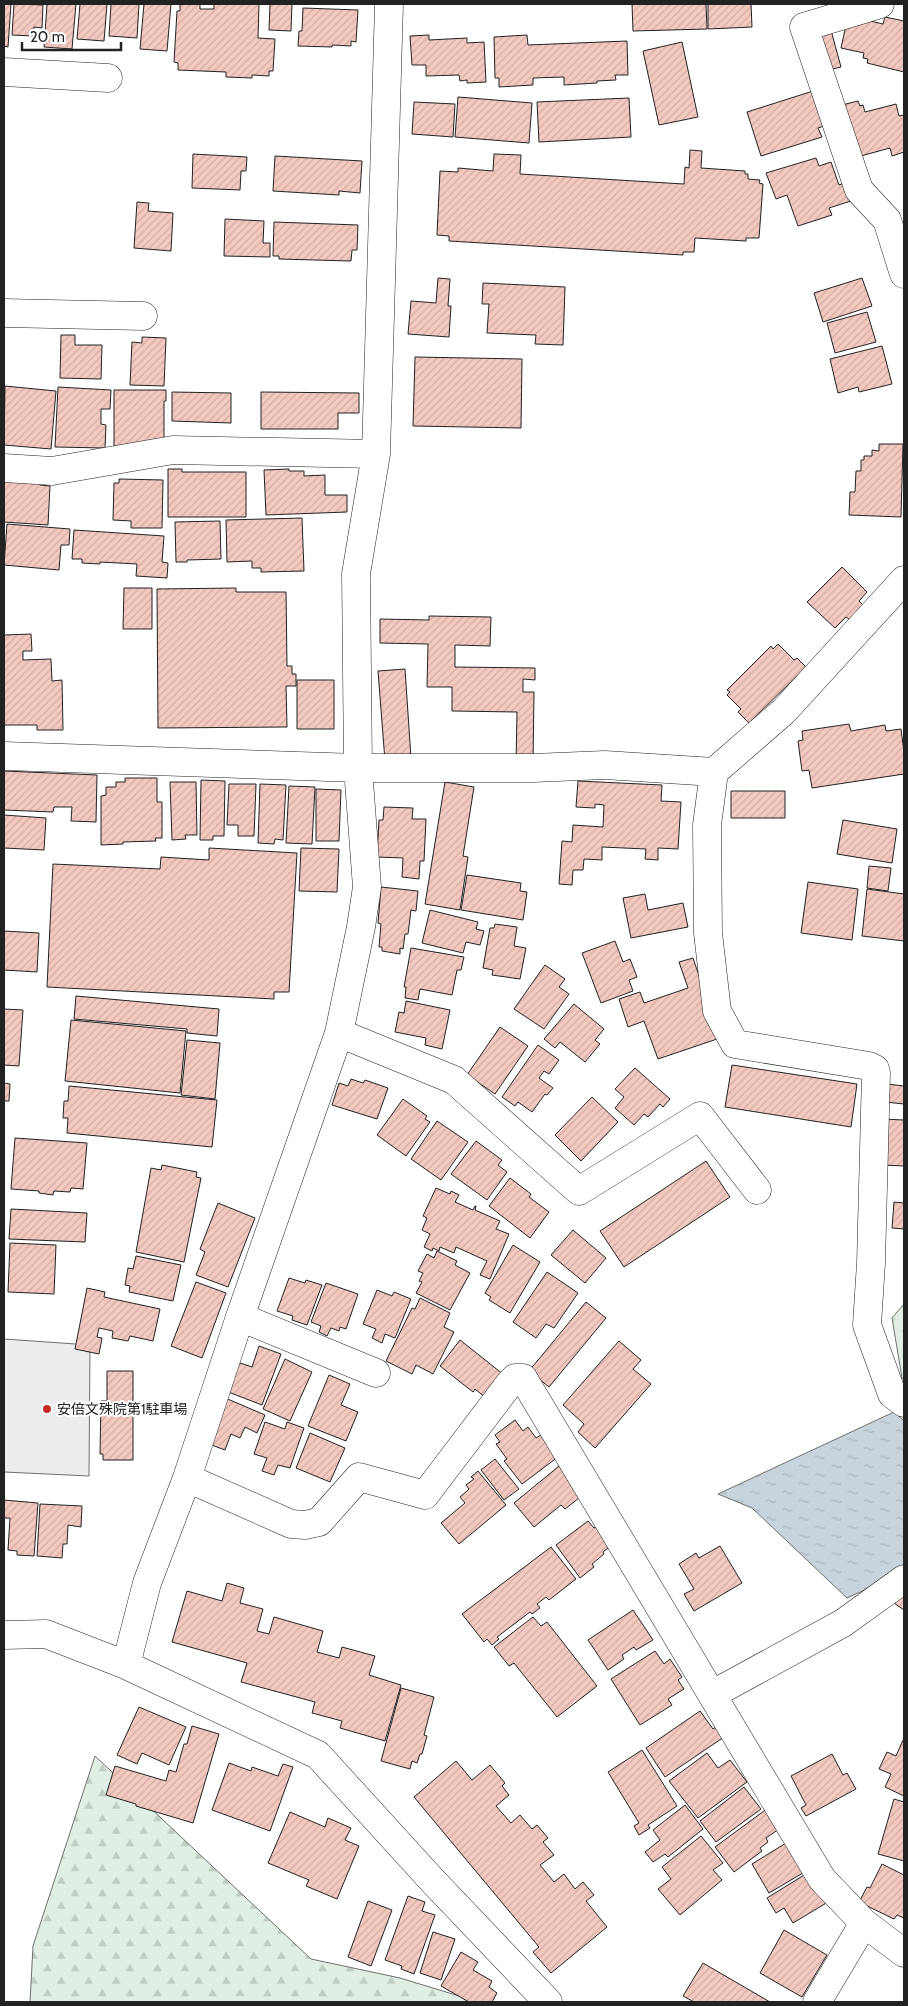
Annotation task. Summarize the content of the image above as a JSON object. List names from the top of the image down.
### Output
{
  "places": ["安倍文殊院第1駐車場"],
  "scale_bar": "20 m"
}
